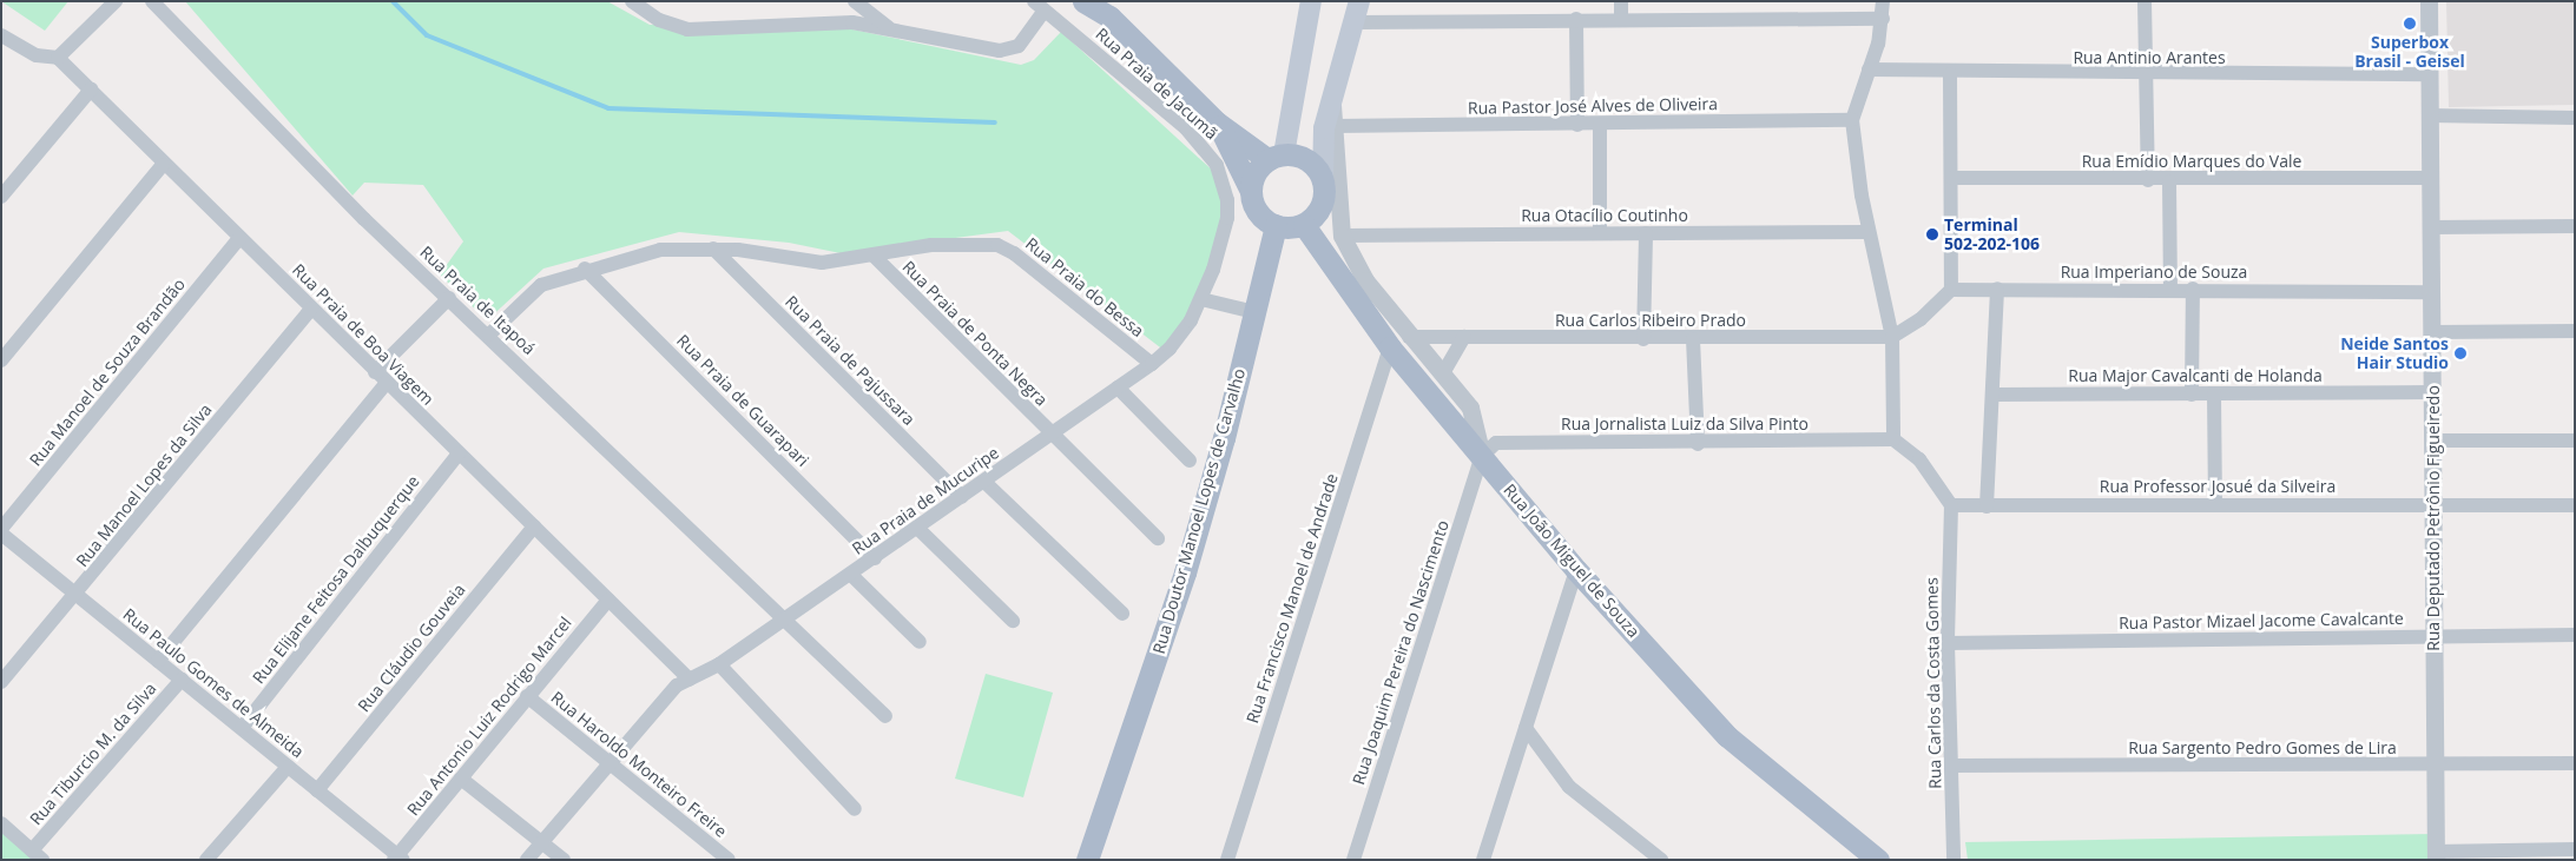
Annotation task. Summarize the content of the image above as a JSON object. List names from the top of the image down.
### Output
{
  "streets": {
    "main road": ["Rua Doutor Manoel Lopes de Carvalho", "Rua João Miguel de Souza"],
    "street": [
      "Rua Antinio Arantes",
      "Rua Praia de Jacumã",
      "Rua Pastor José Alves de Oliveira",
      "Rua Emídio Marques do Vale",
      "Rua Otacílio Coutinho",
      "Rua Imperiano de Souza",
      "Rua Praia do Bessa",
      "Rua Praia de Itapoá",
      "Rua Carlos Ribeiro Prado",
      "Rua Praia de Ponta Negra",
      "Rua Praia de Boa Viagem",
      "Rua Praia de Pajussara",
      "Rua Manoel de Souza Brandão",
      "Rua Major Cavalcanti de Holanda",
      "Rua Praia de Guarapari",
      "Rua Jornalista Luiz da Silva Pinto",
      "Rua Manoel Lopes da Silva",
      "Rua Professor Josué da Silveira",
      "Rua Praia de Mucuripe",
      "Rua Deputado Petrônio Figueiredo",
      "Rua Elijane Feitosa Dalbuquerque",
      "Rua Francisco Manoel de Andrade",
      "Rua Pastor Mizael Jacome Cavalcante",
      "Rua Cláudio Gouveia",
      "Rua Joaquim Pereira do Nascimento",
      "Rua Paulo Gomes de Almeida",
      "Rua Carlos da Costa Gomes",
      "Rua Antonio Luiz Rodrigo Marcel",
      "Rua Sargento Pedro Gomes de Lira",
      "Rua Tiburcio M. da Silva",
      "Rua Haroldo Monteiro Freire"
    ]
  },
  "crossings": [
    ["Rua Antinio Arantes", "Rua Deputado Petrônio Figueiredo"],
    ["Rua Praia de Jacumã", "Rua Praia do Bessa"],
    ["Rua Praia de Jacumã", "Rua Praia de Mucuripe"],
    ["Rua Emídio Marques do Vale", "Rua Deputado Petrônio Figueiredo"],
    ["Rua Imperiano de Souza", "Rua Deputado Petrônio Figueiredo"],
    ["Rua Praia do Bessa", "Rua Praia de Itapoá"],
    ["Rua Praia do Bessa", "Rua Praia de Ponta Negra"],
    ["Rua Praia do Bessa", "Rua Praia de Pajussara"],
    ["Rua Praia do Bessa", "Rua Praia de Guarapari"],
    ["Rua Praia do Bessa", "Rua Praia de Mucuripe"],
    ["Rua Praia de Itapoá", "Rua Praia de Mucuripe"],
    ["Rua Carlos Ribeiro Prado", "Rua João Miguel de Souza"],
    ["Rua Carlos Ribeiro Prado", "Rua Francisco Manoel de Andrade"],
    ["Rua Praia de Ponta Negra", "Rua Praia de Mucuripe"],
    ["Rua Praia de Boa Viagem", "Rua Manoel de Souza Brandão"],
    ["Rua Praia de Boa Viagem", "Rua Manoel Lopes da Silva"],
    ["Rua Praia de Boa Viagem", "Rua Praia de Mucuripe"],
    ["Rua Praia de Boa Viagem", "Rua Elijane Feitosa Dalbuquerque"],
    ["Rua Praia de Boa Viagem", "Rua Cláudio Gouveia"],
    ["Rua Praia de Boa Viagem", "Rua Antonio Luiz Rodrigo Marcel"],
    ["Rua Praia de Pajussara", "Rua Praia de Mucuripe"],
    ["Rua Major Cavalcanti de Holanda", "Rua Deputado Petrônio Figueiredo"],
    ["Rua Praia de Guarapari", "Rua Praia de Mucuripe"],
    ["Rua Jornalista Luiz da Silva Pinto", "Rua João Miguel de Souza"],
    ["Rua Jornalista Luiz da Silva Pinto", "Rua Joaquim Pereira do Nascimento"],
    ["Rua Manoel Lopes da Silva", "Rua Paulo Gomes de Almeida"],
    ["Rua Professor Josué da Silveira", "Rua Deputado Petrônio Figueiredo"],
    ["Rua Professor Josué da Silveira", "Rua Carlos da Costa Gomes"],
    ["Rua Praia de Mucuripe", "Rua Haroldo Monteiro Freire"],
    ["Rua Doutor Manoel Lopes de Carvalho", "Rua João Miguel de Souza"],
    ["Rua Deputado Petrônio Figueiredo", "Rua Pastor Mizael Jacome Cavalcante"],
    ["Rua Deputado Petrônio Figueiredo", "Rua Sargento Pedro Gomes de Lira"],
    ["Rua João Miguel de Souza", "Rua Francisco Manoel de Andrade"],
    ["Rua João Miguel de Souza", "Rua Joaquim Pereira do Nascimento"],
    ["Rua Elijane Feitosa Dalbuquerque", "Rua Paulo Gomes de Almeida"],
    ["Rua Pastor Mizael Jacome Cavalcante", "Rua Carlos da Costa Gomes"],
    ["Rua Cláudio Gouveia", "Rua Paulo Gomes de Almeida"],
    ["Rua Paulo Gomes de Almeida", "Rua Antonio Luiz Rodrigo Marcel"],
    ["Rua Paulo Gomes de Almeida", "Rua Tiburcio M. da Silva"],
    ["Rua Carlos da Costa Gomes", "Rua Sargento Pedro Gomes de Lira"],
    ["Rua Antonio Luiz Rodrigo Marcel", "Rua Haroldo Monteiro Freire"]
  ],
  "places": ["Superbox Brasil - Geisel", "Terminal 502-202-106", "Neide Santos Hair Studio"]
}
